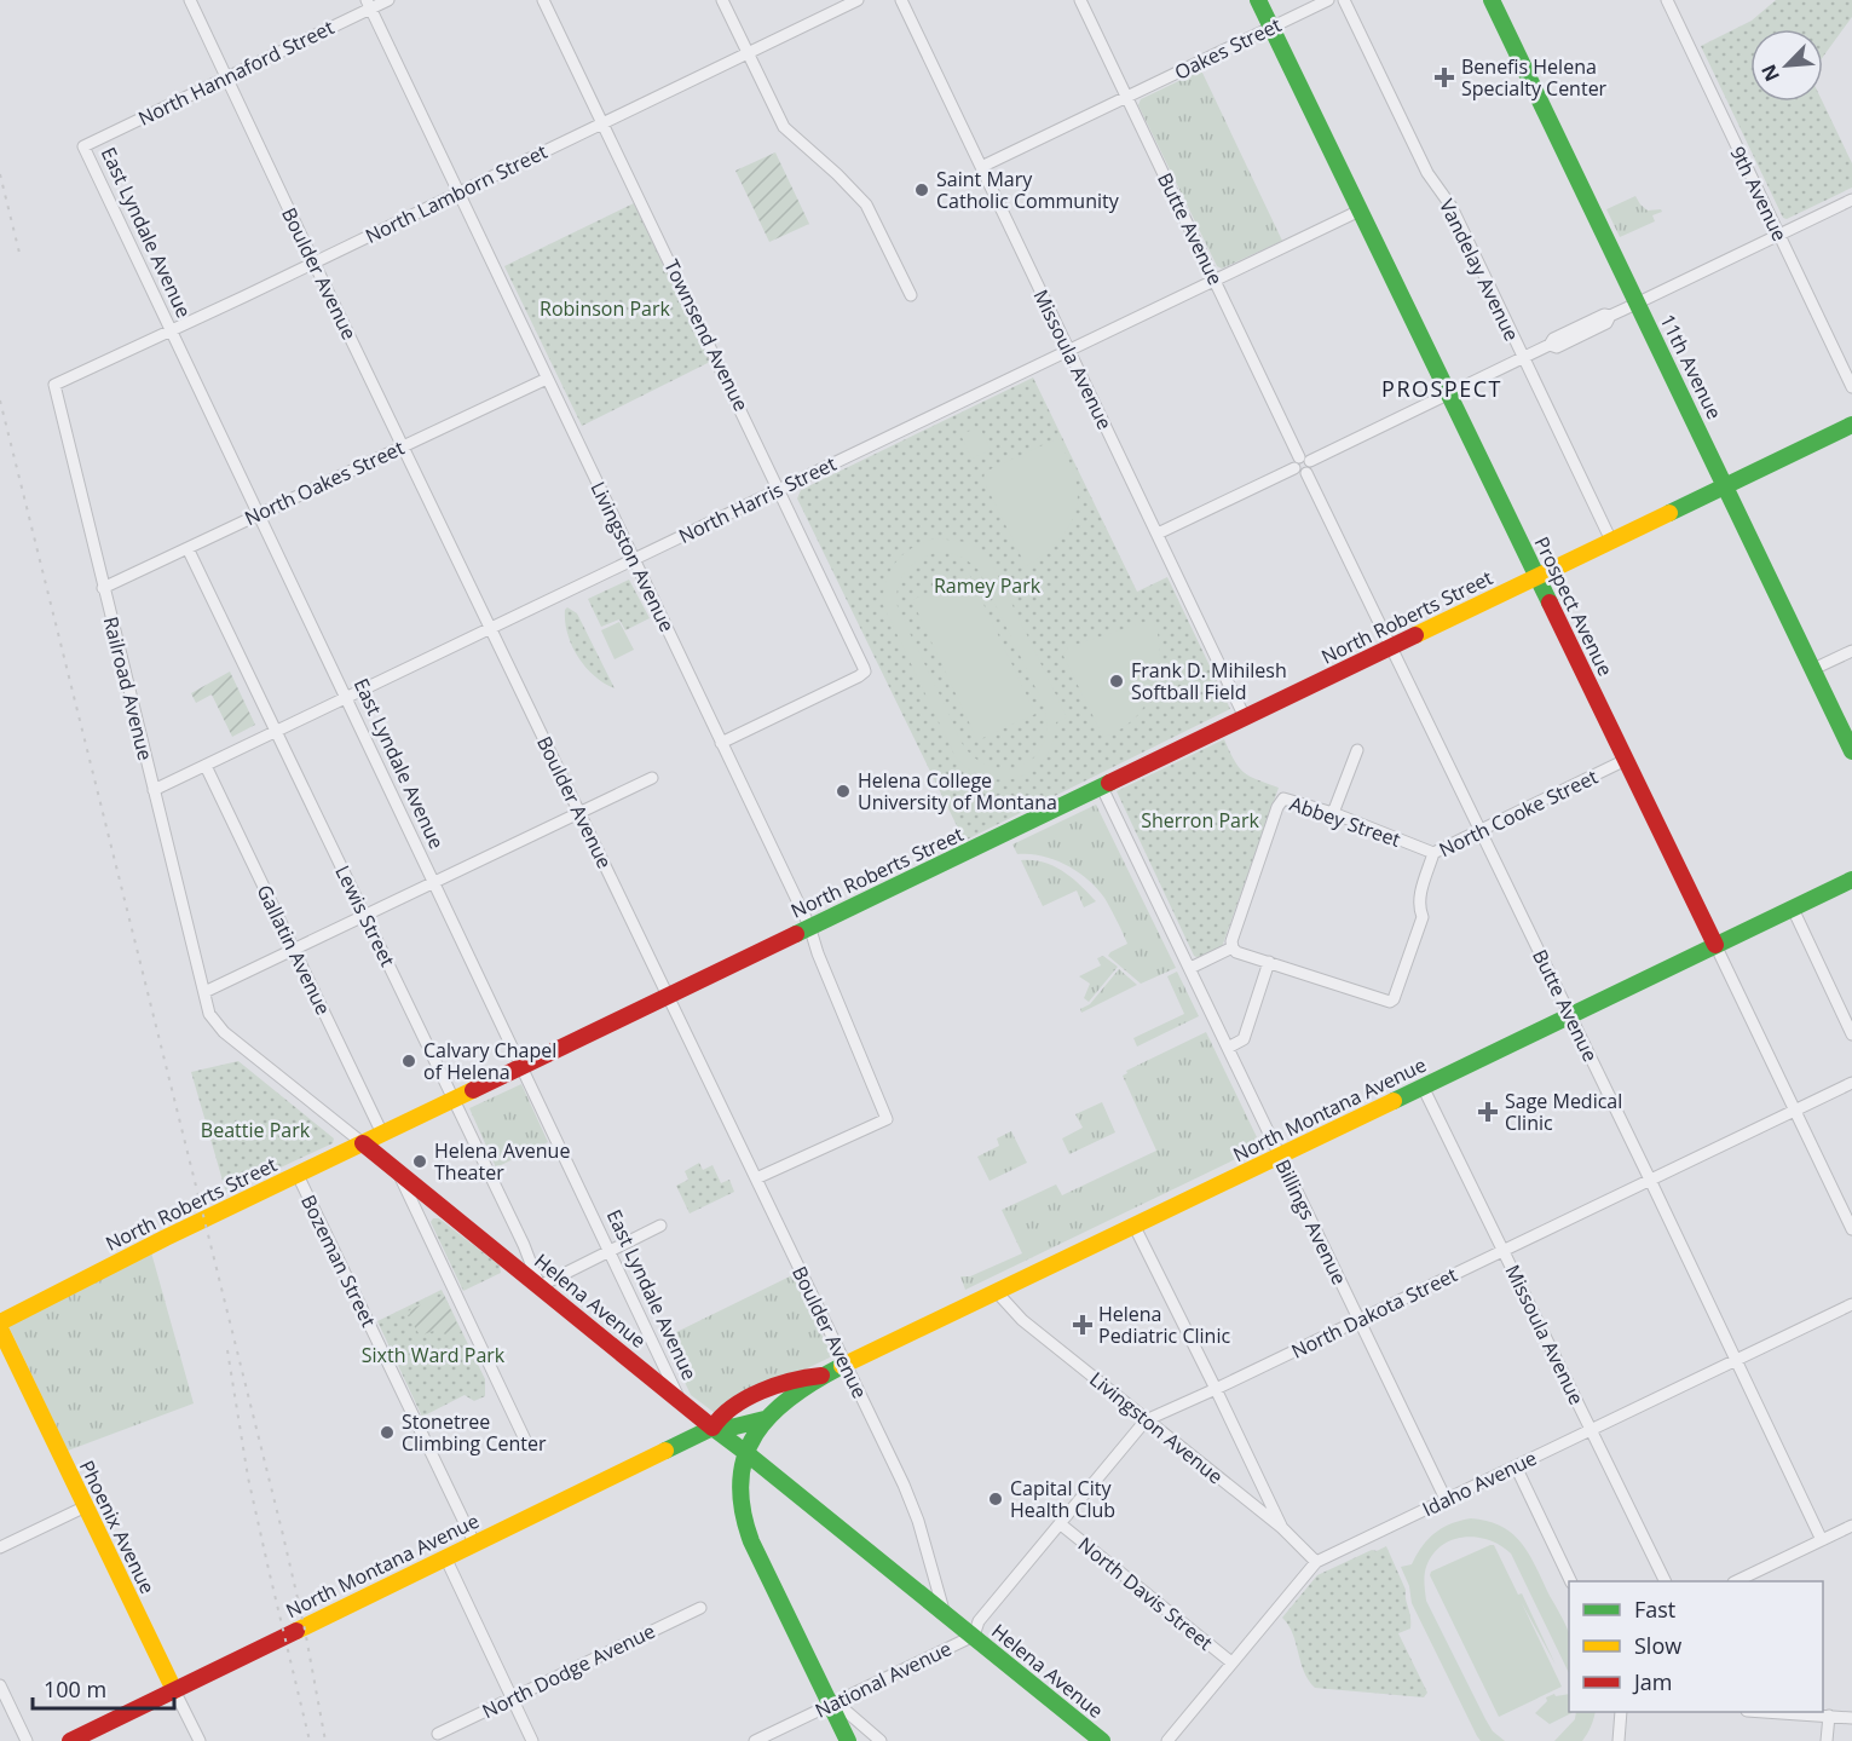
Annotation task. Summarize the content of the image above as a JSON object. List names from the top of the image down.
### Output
{
  "streets": {
    "main road": [
      "11th Avenue",
      "Prospect Avenue",
      "North Roberts Street",
      "North Montana Avenue",
      "Helena Avenue",
      "Phoenix Avenue"
    ],
    "street": [
      "Oakes Street",
      "North Hannaford Street",
      "North Lamborn Street",
      "9th Avenue",
      "Butte Avenue",
      "East Lyndale Avenue",
      "Vandelay Avenue",
      "Boulder Avenue",
      "Townsend Avenue",
      "Missoula Avenue",
      "North Oakes Street",
      "North Harris Street",
      "Livingston Avenue",
      "Railroad Avenue",
      "North Cooke Street",
      "Abbey Street",
      "Lewis Street",
      "Gallatin Avenue",
      "Billings Avenue",
      "Bozeman Street",
      "North Dakota Street",
      "Idaho Avenue",
      "North Davis Street",
      "North Dodge Avenue",
      "National Avenue"
    ]
  },
  "crossings": [
    ["Oakes Street", "Butte Avenue"],
    ["Oakes Street", "Prospect Avenue"],
    ["North Hannaford Street", "East Lyndale Avenue"],
    ["North Hannaford Street", "Boulder Avenue"],
    ["North Hannaford Street", "Livingston Avenue"],
    ["North Lamborn Street", "East Lyndale Avenue"],
    ["North Lamborn Street", "Boulder Avenue"],
    ["North Lamborn Street", "Townsend Avenue"],
    ["North Lamborn Street", "Livingston Avenue"],
    ["North Lamborn Street", "Railroad Avenue"],
    ["Butte Avenue", "North Harris Street"],
    ["Butte Avenue", "North Roberts Street"],
    ["Butte Avenue", "North Cooke Street"],
    ["Butte Avenue", "North Montana Avenue"],
    ["Butte Avenue", "North Dakota Street"],
    ["Butte Avenue", "Idaho Avenue"],
    ["East Lyndale Avenue", "North Oakes Street"],
    ["East Lyndale Avenue", "North Harris Street"],
    ["East Lyndale Avenue", "North Roberts Street"],
    ["East Lyndale Avenue", "Helena Avenue"],
    ["Vandelay Avenue", "North Roberts Street"],
    ["Boulder Avenue", "North Oakes Street"],
    ["Boulder Avenue", "North Harris Street"],
    ["Boulder Avenue", "Livingston Avenue"],
    ["Boulder Avenue", "North Roberts Street"],
    ["Boulder Avenue", "North Montana Avenue"],
    ["Boulder Avenue", "Helena Avenue"],
    ["Townsend Avenue", "North Harris Street"],
    ["Townsend Avenue", "Livingston Avenue"],
    ["Missoula Avenue", "North Harris Street"],
    ["Missoula Avenue", "North Roberts Street"],
    ["Missoula Avenue", "North Montana Avenue"],
    ["Missoula Avenue", "North Dakota Street"],
    ["Missoula Avenue", "Idaho Avenue"],
    ["11th Avenue", "North Roberts Street"],
    ["North Oakes Street", "Livingston Avenue"],
    ["North Oakes Street", "Railroad Avenue"],
    ["North Oakes Street", "Lewis Street"],
    ["North Harris Street", "Livingston Avenue"],
    ["North Harris Street", "Prospect Avenue"],
    ["North Harris Street", "Railroad Avenue"],
    ["North Harris Street", "Lewis Street"],
    ["North Harris Street", "Gallatin Avenue"],
    ["Livingston Avenue", "North Roberts Street"],
    ["Livingston Avenue", "North Montana Avenue"],
    ["Livingston Avenue", "North Dakota Street"],
    ["Livingston Avenue", "Idaho Avenue"],
    ["Prospect Avenue", "North Roberts Street"],
    ["Prospect Avenue", "North Cooke Street"],
    ["Prospect Avenue", "North Montana Avenue"],
    ["Prospect Avenue", "North Dakota Street"],
    ["North Roberts Street", "Lewis Street"],
    ["North Roberts Street", "Gallatin Avenue"],
    ["North Roberts Street", "Billings Avenue"],
    ["North Roberts Street", "Bozeman Street"],
    ["North Roberts Street", "Helena Avenue"],
    ["Railroad Avenue", "Helena Avenue"],
    ["North Cooke Street", "Abbey Street"],
    ["Lewis Street", "Helena Avenue"],
    ["North Montana Avenue", "Billings Avenue"],
    ["North Montana Avenue", "Bozeman Street"],
    ["North Montana Avenue", "Helena Avenue"],
    ["North Montana Avenue", "Phoenix Avenue"],
    ["Billings Avenue", "North Dakota Street"],
    ["Billings Avenue", "Idaho Avenue"],
    ["Helena Avenue", "North Dakota Street"],
    ["Helena Avenue", "National Avenue"],
    ["North Dakota Street", "North Davis Street"],
    ["North Dakota Street", "National Avenue"],
    ["Idaho Avenue", "North Davis Street"]
  ],
  "districts": ["PROSPECT"],
  "parks": [
    "Robinson Park",
    "Ramey Park",
    "Sherron Park",
    "Beattie Park",
    "Sixth Ward Park"
  ],
  "places": {
    "health": ["Benefis Helena Specialty Center", "Sage Medical Clinic", "Helena Pediatric Clinic"],
    "other": [
      "Saint Mary Catholic Community",
      "Frank D. Mihilesh Softball Field",
      "Helena College University of Montana",
      "Calvary Chapel of Helena",
      "Helena Avenue Theater",
      "Stonetree Climbing Center",
      "Capital City Health Club"
    ]
  },
  "legend": ["Fast", "Slow", "Jam"],
  "scale_bar": "100 m",
  "north": "bottom left"
}
